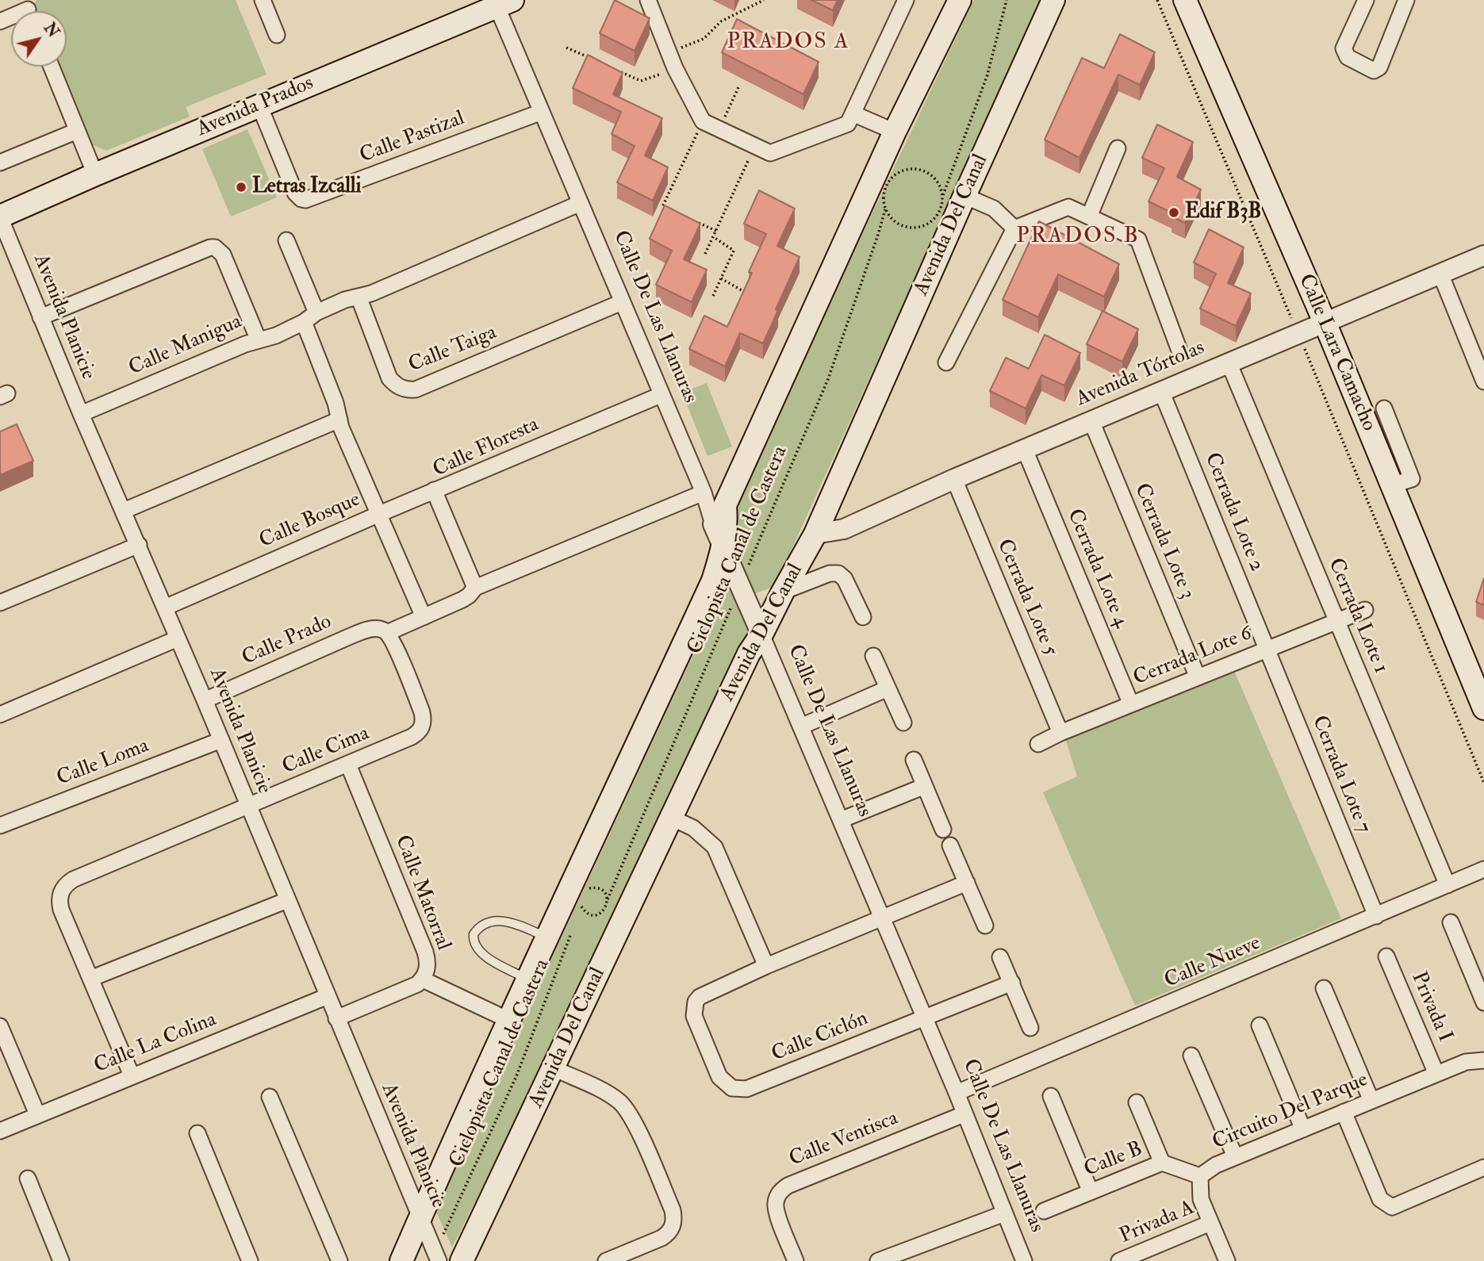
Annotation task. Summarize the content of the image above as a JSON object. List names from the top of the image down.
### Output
{
  "streets": {
    "main road": ["Avenida Prados", "Avenida Del Canal", "Calle Lara Camacho"],
    "street": [
      "Calle Pastizal",
      "Avenida Planicie",
      "Calle De Las Llanuras",
      "Calle Manigua",
      "Calle Taiga",
      "Avenida Tórtolas",
      "Calle Floresta",
      "Cerrada Lote 2",
      "Calle Bosque",
      "Cerrada Lote 3",
      "Cerrada Lote 4",
      "Cerrada Lote 5",
      "Cerrada Lote 1",
      "Calle Prado",
      "Cerrada Lote 6",
      "Calle Cima",
      "Calle Loma",
      "Cerrada Lote 7",
      "Calle Matorral",
      "Calle Nueve",
      "Privada I",
      "Calle Ciclón",
      "Calle La Colina",
      "Circuito Del Parque",
      "Calle Ventisca",
      "Calle B",
      "Privada A"
    ],
    "path": ["Ciclopista Canal de Castera"]
  },
  "crossings": [
    ["Avenida Prados", "Calle Pastizal"],
    ["Avenida Prados", "Avenida Planicie"],
    ["Avenida Prados", "Calle De Las Llanuras"],
    ["Calle Pastizal", "Calle De Las Llanuras"],
    ["Avenida Del Canal", "Calle De Las Llanuras"],
    ["Avenida Del Canal", "Avenida Tórtolas"],
    ["Avenida Del Canal", "Ciclopista Canal de Castera"],
    ["Avenida Planicie", "Calle Manigua"],
    ["Avenida Planicie", "Calle Bosque"],
    ["Avenida Planicie", "Ciclopista Canal de Castera"],
    ["Avenida Planicie", "Calle Prado"],
    ["Avenida Planicie", "Calle Cima"],
    ["Avenida Planicie", "Calle Loma"],
    ["Avenida Planicie", "Calle Matorral"],
    ["Avenida Planicie", "Calle La Colina"],
    ["Calle De Las Llanuras", "Calle Taiga"],
    ["Calle De Las Llanuras", "Calle Floresta"],
    ["Calle De Las Llanuras", "Ciclopista Canal de Castera"],
    ["Calle De Las Llanuras", "Calle Nueve"],
    ["Calle De Las Llanuras", "Calle Ciclón"],
    ["Calle De Las Llanuras", "Calle Ventisca"],
    ["Calle Lara Camacho", "Avenida Tórtolas"],
    ["Avenida Tórtolas", "Cerrada Lote 2"],
    ["Avenida Tórtolas", "Cerrada Lote 3"],
    ["Avenida Tórtolas", "Cerrada Lote 4"],
    ["Avenida Tórtolas", "Cerrada Lote 5"],
    ["Avenida Tórtolas", "Cerrada Lote 1"],
    ["Cerrada Lote 2", "Cerrada Lote 6"],
    ["Cerrada Lote 2", "Cerrada Lote 7"],
    ["Cerrada Lote 3", "Cerrada Lote 6"],
    ["Cerrada Lote 4", "Cerrada Lote 6"],
    ["Cerrada Lote 5", "Cerrada Lote 6"],
    ["Cerrada Lote 1", "Cerrada Lote 6"],
    ["Cerrada Lote 1", "Calle Nueve"],
    ["Calle Prado", "Calle Cima"],
    ["Cerrada Lote 6", "Cerrada Lote 7"],
    ["Calle Cima", "Calle Matorral"],
    ["Cerrada Lote 7", "Calle Nueve"],
    ["Privada I", "Circuito Del Parque"],
    ["Circuito Del Parque", "Calle B"],
    ["Circuito Del Parque", "Privada A"]
  ],
  "districts": ["PRADOS A", "PRADOS B"],
  "places": ["Letras Izcalli", "Edif B3B"],
  "north": "top right"
}
